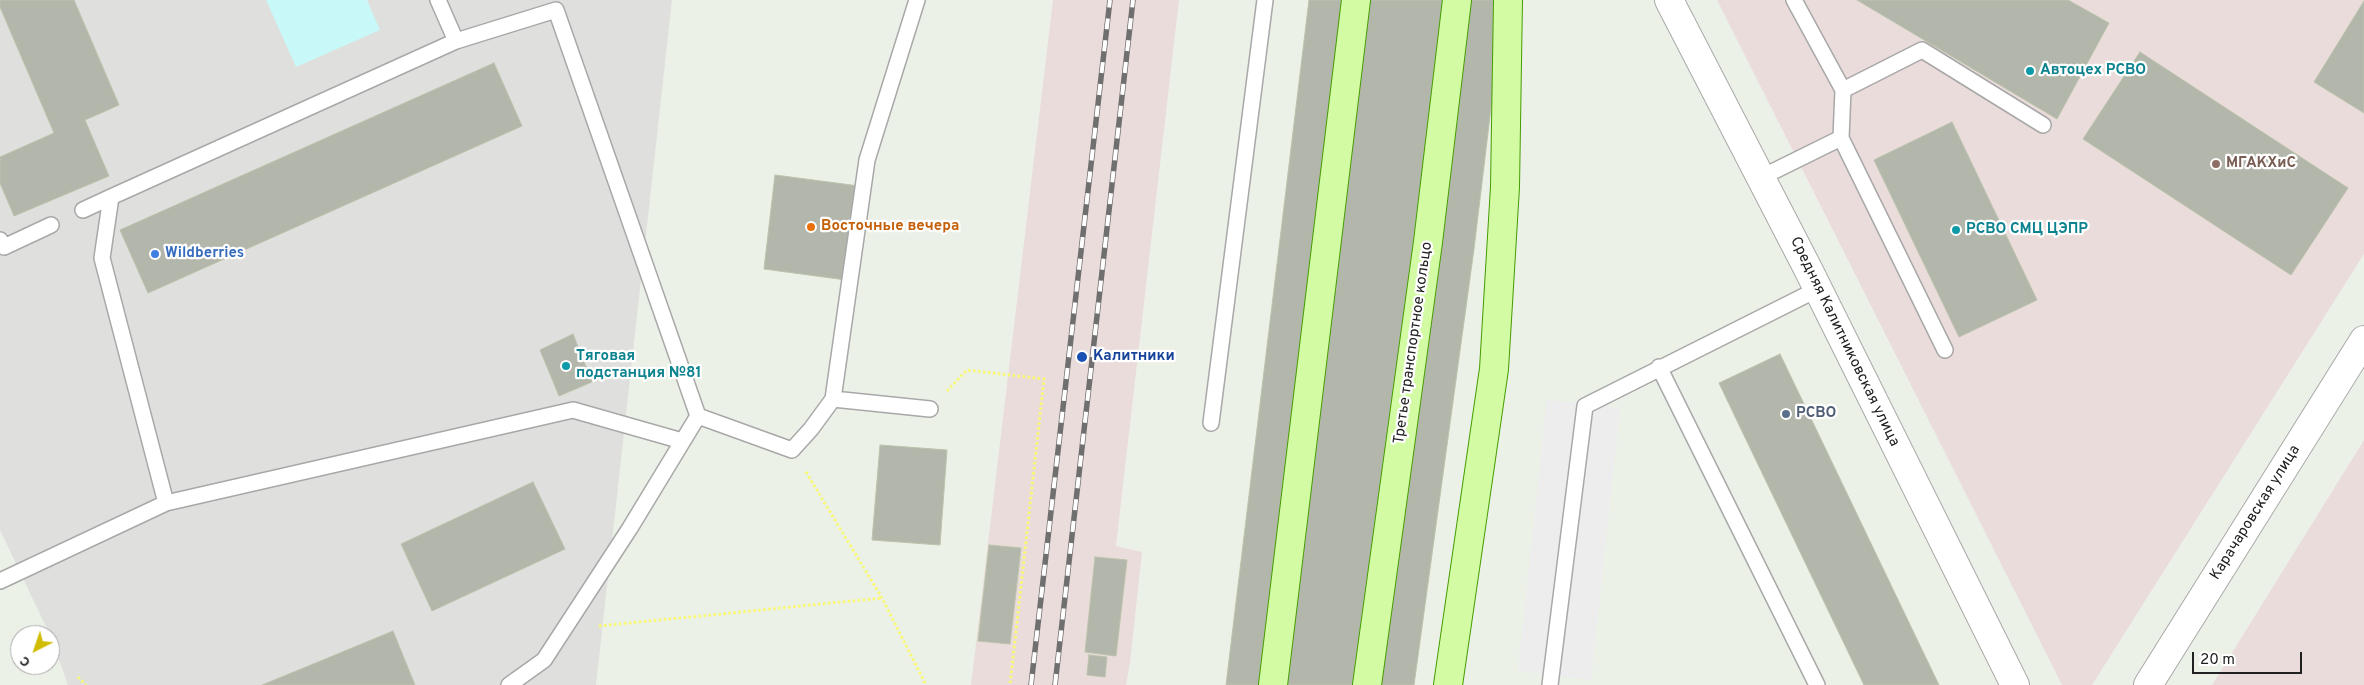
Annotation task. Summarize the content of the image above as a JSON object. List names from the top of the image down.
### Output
{
  "streets": {
    "main road": ["Третье транспортное кольцо"],
    "street": ["Средняя Калитниковская улица", "Карачаровская улица"]
  },
  "places": [
    "Автоцех РСВО",
    "МГАКХиС",
    "Восточные вечера",
    "РСВО СМЦ ЦЭПР",
    "Wildberries",
    "Калитники",
    "Тяговая подстанция №81",
    "РСВО"
  ],
  "scale_bar": "20 m",
  "north": "bottom left"
}
